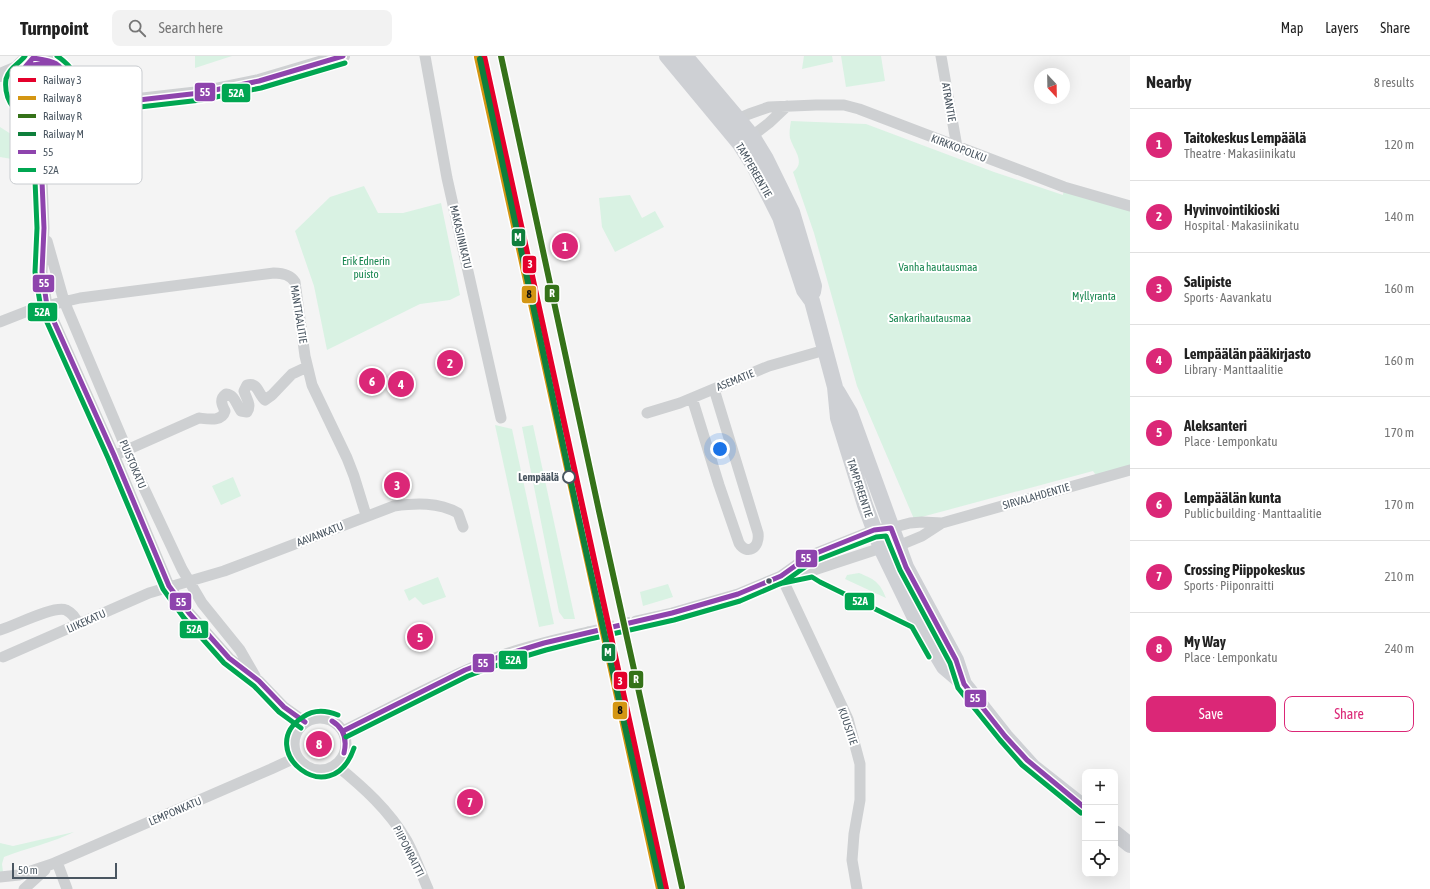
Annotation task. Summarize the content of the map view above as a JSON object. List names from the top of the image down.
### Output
{
  "streets": {
    "main road": ["TAMPEREENTIE"],
    "street": [
      "ATRANTIE",
      "KIRKKOPOLKU",
      "MAKASIINIKATU",
      "MANTTAALITIE",
      "ASEMATIE",
      "PUISTOKATU",
      "SIRVALAHDENTIE",
      "AAVANKATU",
      "LIIKEKATU",
      "KUUSITIE",
      "LEMPONKATU",
      "PIIPONRAITTI"
    ]
  },
  "crossings": [
    ["ATRANTIE", "KIRKKOPOLKU"],
    ["KIRKKOPOLKU", "TAMPEREENTIE"],
    ["TAMPEREENTIE", "ASEMATIE"],
    ["TAMPEREENTIE", "SIRVALAHDENTIE"],
    ["MANTTAALITIE", "PUISTOKATU"],
    ["MANTTAALITIE", "AAVANKATU"],
    ["PUISTOKATU", "AAVANKATU"],
    ["PUISTOKATU", "LIIKEKATU"],
    ["PUISTOKATU", "LEMPONKATU"],
    ["PUISTOKATU", "PIIPONRAITTI"],
    ["AAVANKATU", "LIIKEKATU"],
    ["LEMPONKATU", "PIIPONRAITTI"]
  ],
  "parks": [
    "Erik Ednerin puisto",
    "Vanha hautausmaa",
    "Myllyranta",
    "Sankarihautausmaa"
  ],
  "places": ["Lempäälä"],
  "lines": [
    "rail line 3",
    "rail line R",
    "transit line 55",
    "transit line 52A",
    "rail line 8",
    "rail line M"
  ],
  "legend": [
    "Railway 3",
    "Railway 8",
    "Railway R",
    "Railway M",
    "55",
    "52A"
  ],
  "scale_bar": "50 m",
  "north": "bottom",
  "page": {
    "header": "Turnpoint",
    "search": "Search here",
    "nav": ["Map", "Layers", "Share"],
    "heading": ["Nearby", "8 results"],
    "list": [
      {
        "mark": "1",
        "name": "Taitokeskus Lempäälä",
        "note": "Theatre · Makasiinikatu",
        "value": "120 m"
      },
      {
        "mark": "2",
        "name": "Hyvinvointikioski",
        "note": "Hospital · Makasiinikatu",
        "value": "140 m"
      },
      {
        "mark": "3",
        "name": "Salipiste",
        "note": "Sports · Aavankatu",
        "value": "160 m"
      },
      {
        "mark": "4",
        "name": "Lempäälän pääkirjasto",
        "note": "Library · Manttaalitie",
        "value": "160 m"
      },
      {
        "mark": "5",
        "name": "Aleksanteri",
        "note": "Place · Lemponkatu",
        "value": "170 m"
      },
      {
        "mark": "6",
        "name": "Lempäälän kunta",
        "note": "Public building · Manttaalitie",
        "value": "170 m"
      },
      {
        "mark": "7",
        "name": "Crossing Piippokeskus",
        "note": "Sports · Piiponraitti",
        "value": "210 m"
      },
      {
        "mark": "8",
        "name": "My Way",
        "note": "Place · Lemponkatu",
        "value": "240 m"
      }
    ],
    "pins": [
      "1",
      "2",
      "6",
      "4",
      "3",
      "5",
      "8",
      "7"
    ],
    "buttons": ["Save", "Share"],
    "map_buttons": ["+", "−"],
    "scale": "50 m"
  }
}
